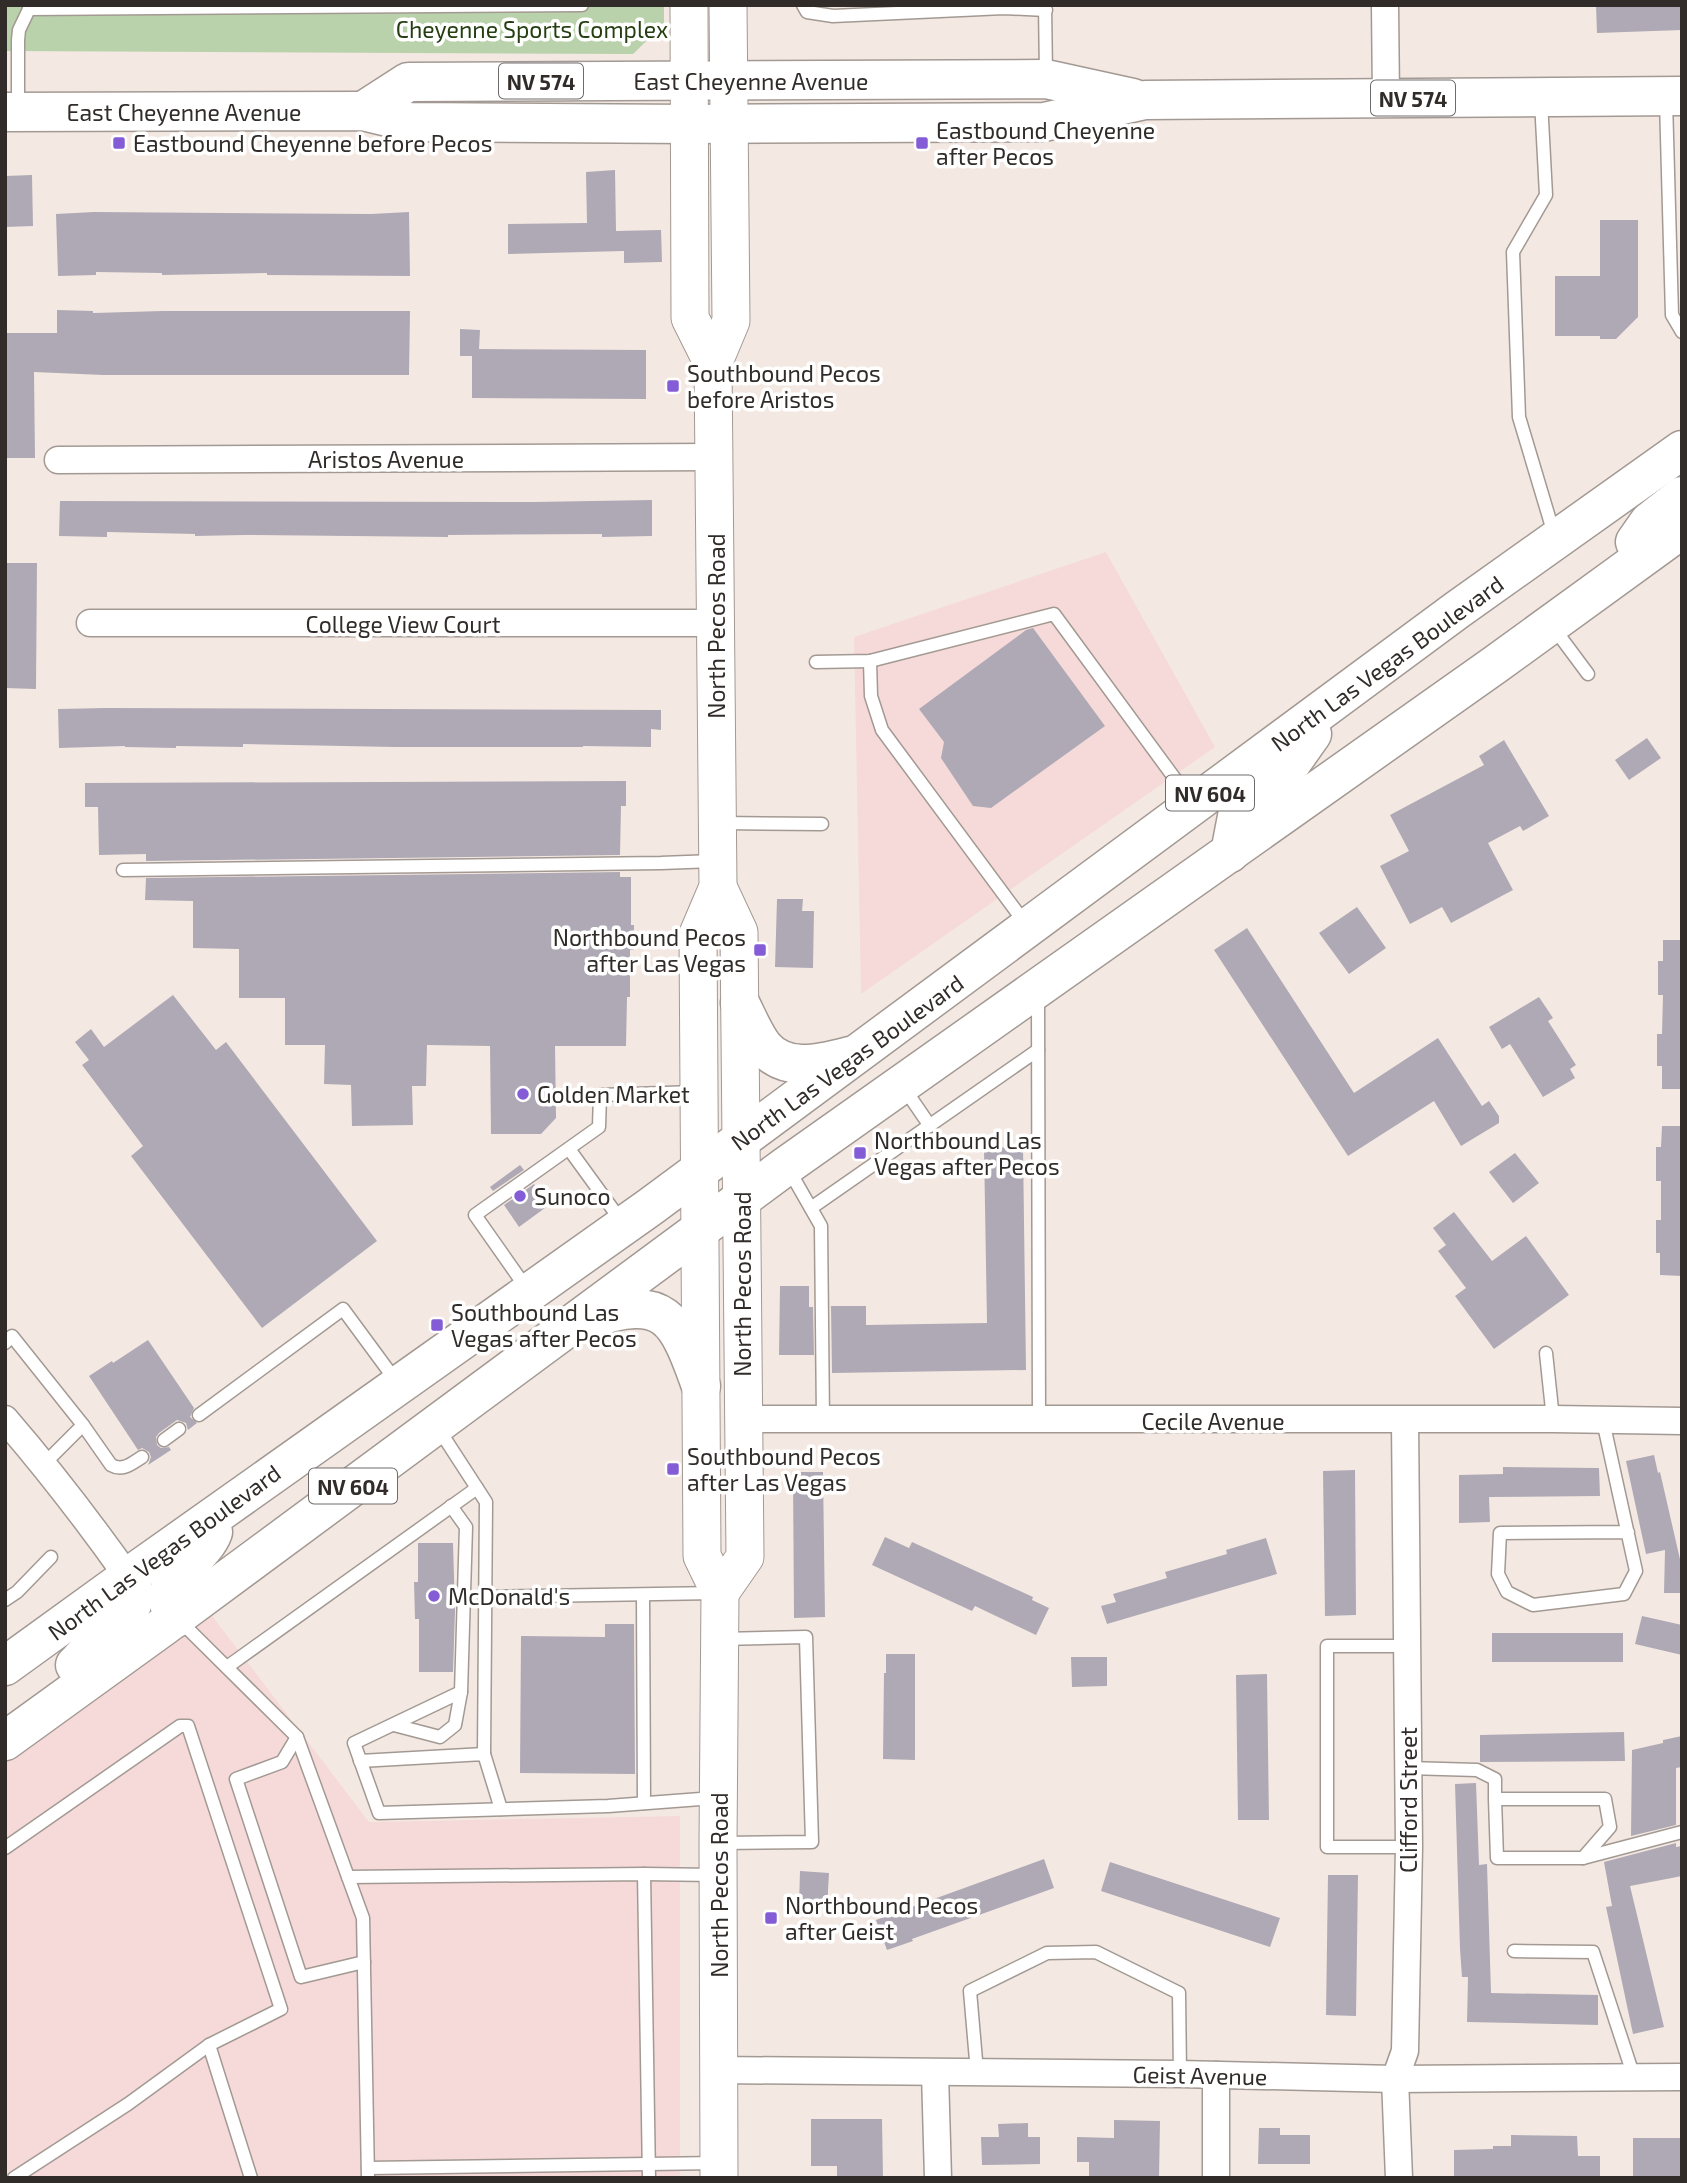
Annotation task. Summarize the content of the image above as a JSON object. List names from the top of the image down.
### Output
{
  "streets": {
    "main road": [
      "NV 574",
      "East Cheyenne Avenue",
      "North Pecos Road",
      "North Las Vegas Boulevard",
      "NV 604"
    ],
    "street": [
      "Aristos Avenue",
      "College View Court",
      "Cecile Avenue",
      "Clifford Street",
      "Geist Avenue"
    ]
  },
  "crossings": [
    ["East Cheyenne Avenue", "North Pecos Road"],
    ["Aristos Avenue", "North Pecos Road"],
    ["College View Court", "North Pecos Road"],
    ["North Pecos Road", "North Las Vegas Boulevard"],
    ["North Pecos Road", "NV 604"],
    ["North Pecos Road", "Cecile Avenue"],
    ["North Pecos Road", "Geist Avenue"],
    ["Cecile Avenue", "Clifford Street"],
    ["Clifford Street", "Geist Avenue"]
  ],
  "parks": ["Cheyenne Sports Complex"],
  "places": {
    "transit": [
      "Eastbound Cheyenne before Pecos",
      "Eastbound Cheyenne after Pecos",
      "Southbound Pecos before Aristos",
      "Northbound Pecos after Las Vegas",
      "Northbound Las Vegas after Pecos",
      "Southbound Las Vegas after Pecos",
      "Southbound Pecos after Las Vegas",
      "Northbound Pecos after Geist"
    ],
    "other": ["Golden Market", "Sunoco", "McDonald's"]
  }
}
